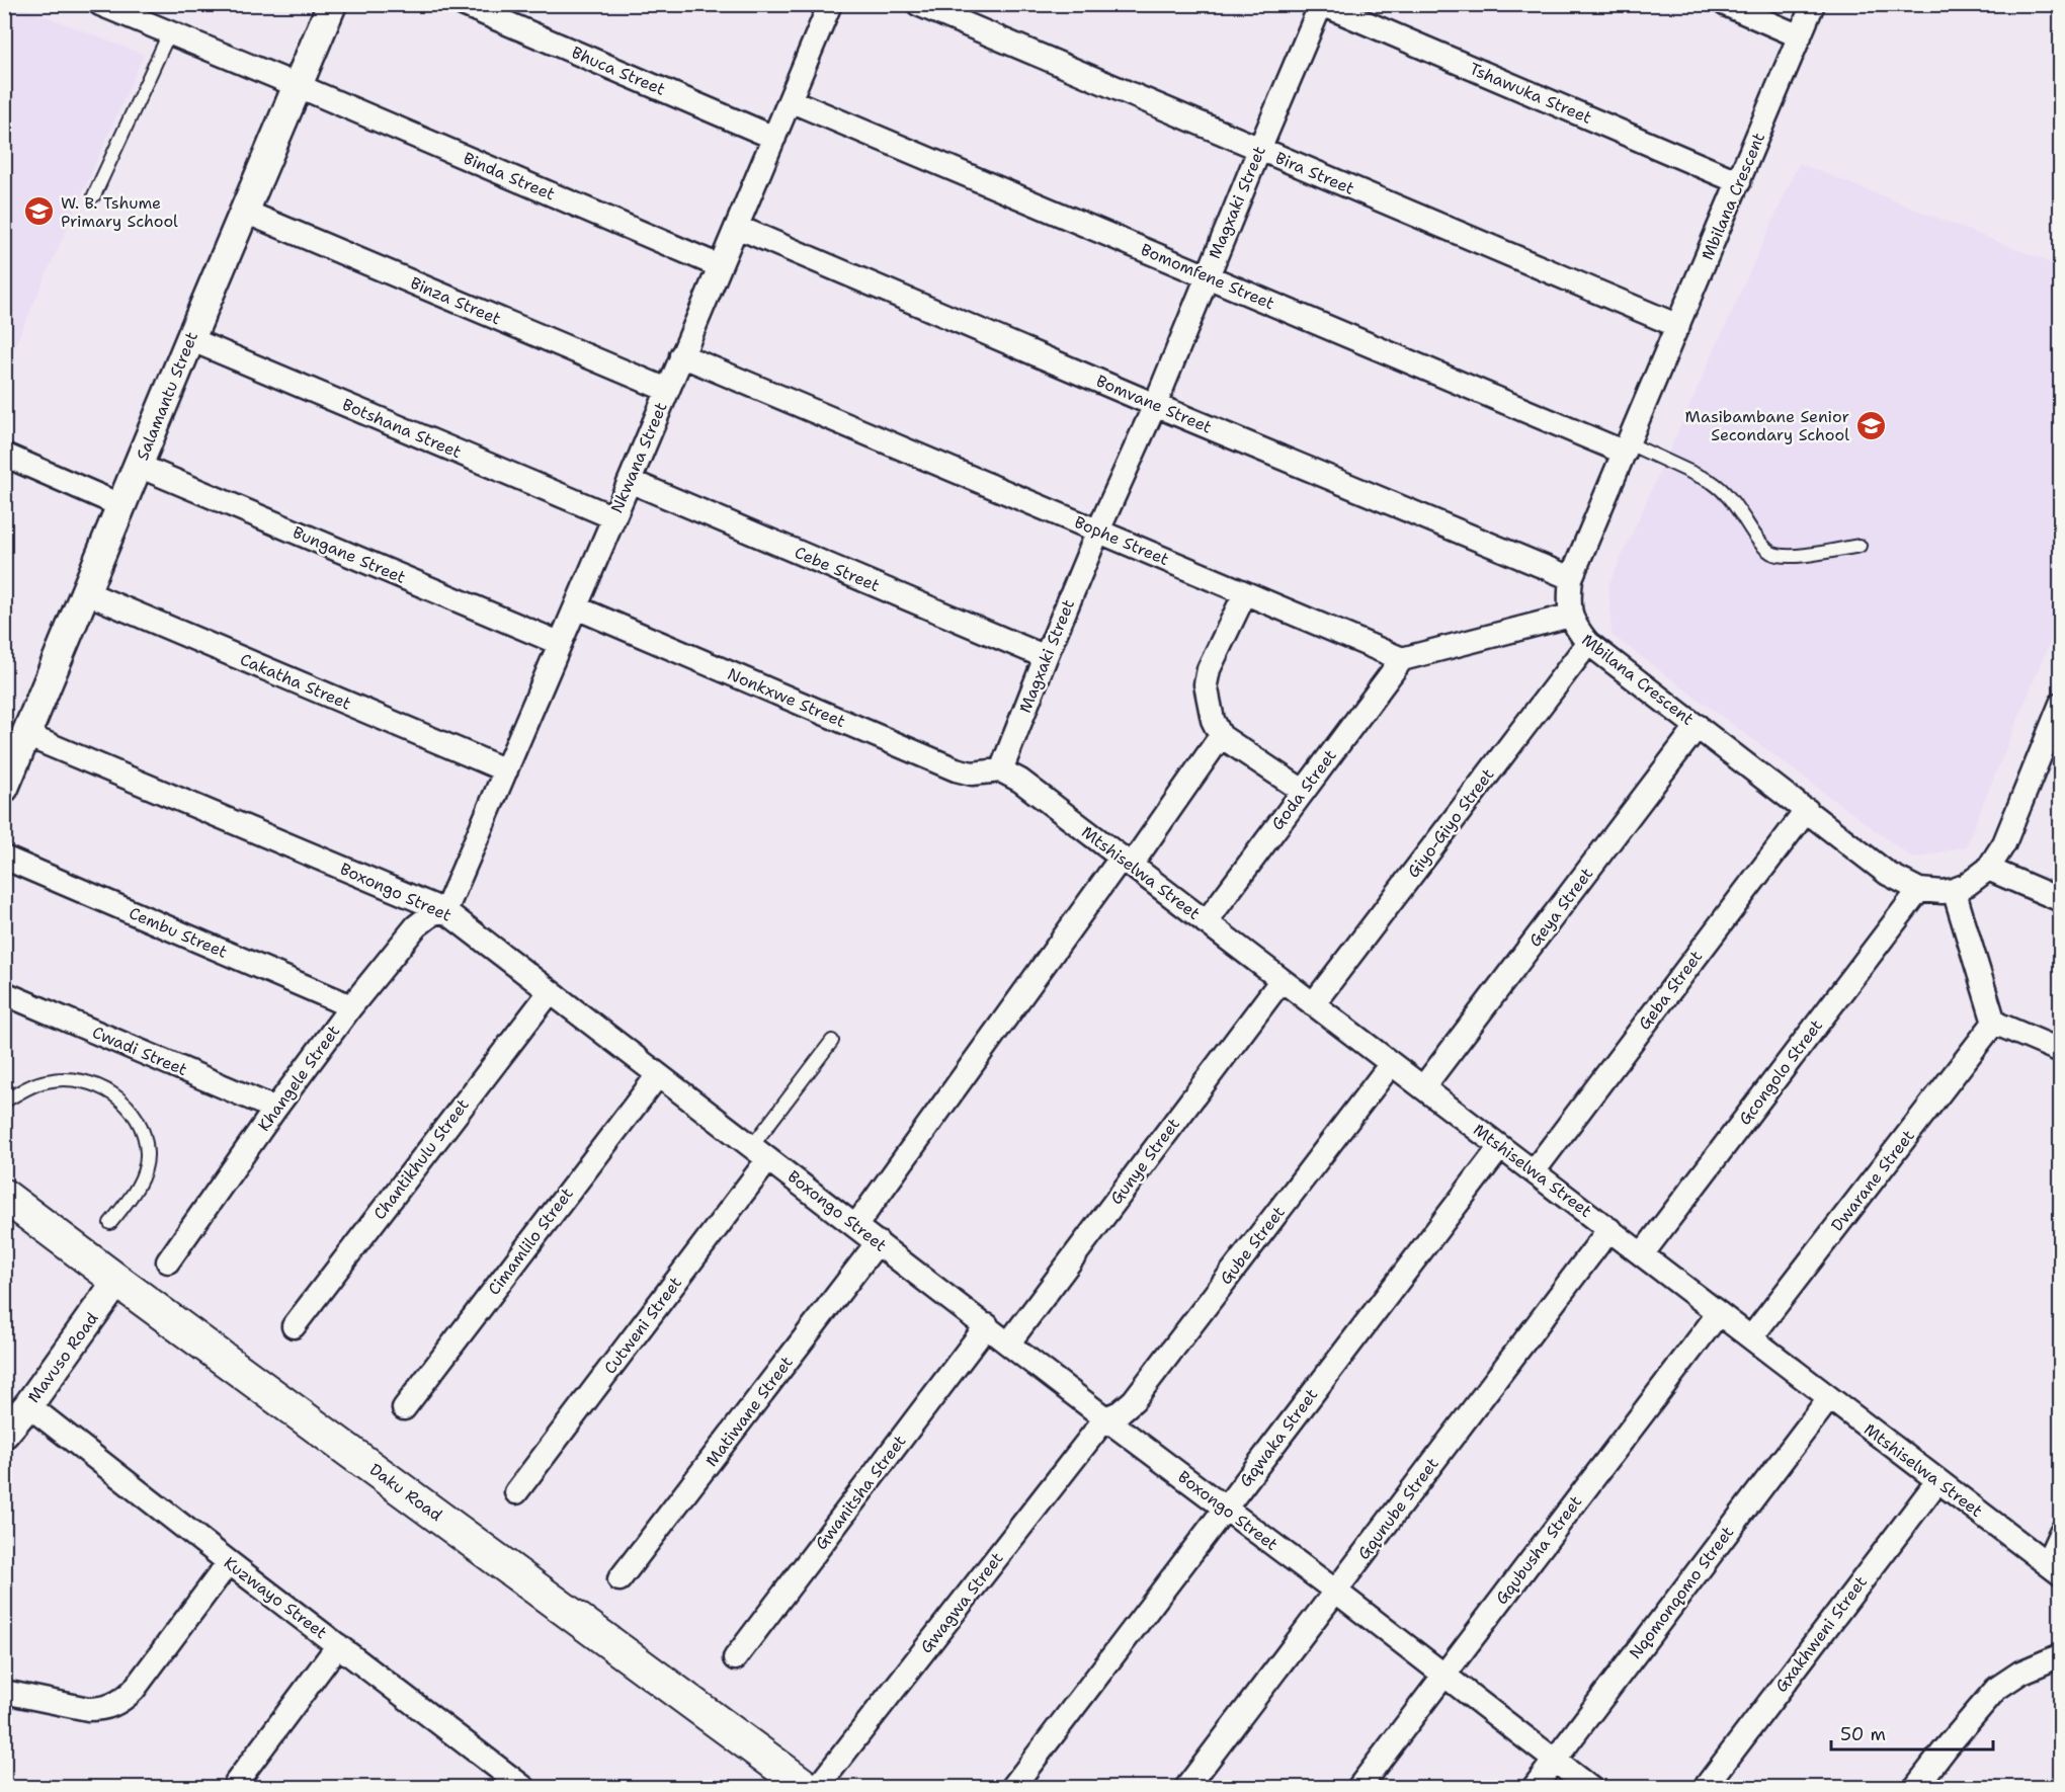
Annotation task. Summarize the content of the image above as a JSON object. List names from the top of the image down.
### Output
{
  "streets": {
    "main road": ["Daku Road"],
    "street": [
      "Bhuca Street",
      "Tshawuka Street",
      "Bira Street",
      "Binda Street",
      "Mbilana Crescent",
      "Magxaki Street",
      "Bomomfene Street",
      "Binza Street",
      "Salamantu Street",
      "Bomvane Street",
      "Botshana Street",
      "Nkwana Street",
      "Bophe Street",
      "Bungane Street",
      "Cebe Street",
      "Cakatha Street",
      "Nonkxwe Street",
      "Goda Street",
      "Giyo-Giyo Street",
      "Mtshiselwa Street",
      "Boxongo Street",
      "Geya Street",
      "Cembu Street",
      "Geba Street",
      "Cwadi Street",
      "Gcongolo Street",
      "Khangele Street",
      "Chantikhulu Street",
      "Gunye Street",
      "Dwarane Street",
      "Cimamlilo Street",
      "Gube Street",
      "Cutweni Street",
      "Mavuso Road",
      "Matiwane Street",
      "Gqwaka Street",
      "Gwanitsha Street",
      "Gqunube Street",
      "Gqubusha Street",
      "Nqomonqomo Street",
      "Kuzwayo Street",
      "Gwagwa Street",
      "Gxakhweni Street"
    ]
  },
  "crossings": [
    ["Bhuca Street", "Nkwana Street"],
    ["Tshawuka Street", "Mbilana Crescent"],
    ["Tshawuka Street", "Magxaki Street"],
    ["Bira Street", "Mbilana Crescent"],
    ["Bira Street", "Magxaki Street"],
    ["Binda Street", "Salamantu Street"],
    ["Binda Street", "Nkwana Street"],
    ["Mbilana Crescent", "Bomomfene Street"],
    ["Mbilana Crescent", "Bomvane Street"],
    ["Mbilana Crescent", "Giyo-Giyo Street"],
    ["Mbilana Crescent", "Geya Street"],
    ["Mbilana Crescent", "Geba Street"],
    ["Mbilana Crescent", "Gcongolo Street"],
    ["Magxaki Street", "Bomomfene Street"],
    ["Magxaki Street", "Bomvane Street"],
    ["Magxaki Street", "Bophe Street"],
    ["Magxaki Street", "Cebe Street"],
    ["Magxaki Street", "Nonkxwe Street"],
    ["Magxaki Street", "Mtshiselwa Street"],
    ["Bomomfene Street", "Nkwana Street"],
    ["Binza Street", "Salamantu Street"],
    ["Binza Street", "Nkwana Street"],
    ["Salamantu Street", "Botshana Street"],
    ["Salamantu Street", "Bungane Street"],
    ["Salamantu Street", "Cakatha Street"],
    ["Salamantu Street", "Boxongo Street"],
    ["Bomvane Street", "Nkwana Street"],
    ["Botshana Street", "Nkwana Street"],
    ["Nkwana Street", "Bophe Street"],
    ["Nkwana Street", "Bungane Street"],
    ["Nkwana Street", "Cebe Street"],
    ["Nkwana Street", "Cakatha Street"],
    ["Nkwana Street", "Nonkxwe Street"],
    ["Nkwana Street", "Boxongo Street"],
    ["Nkwana Street", "Khangele Street"],
    ["Bophe Street", "Goda Street"],
    ["Nonkxwe Street", "Mtshiselwa Street"],
    ["Goda Street", "Mtshiselwa Street"],
    ["Giyo-Giyo Street", "Mtshiselwa Street"],
    ["Mtshiselwa Street", "Geya Street"],
    ["Mtshiselwa Street", "Geba Street"],
    ["Mtshiselwa Street", "Gcongolo Street"],
    ["Mtshiselwa Street", "Gunye Street"],
    ["Mtshiselwa Street", "Dwarane Street"],
    ["Mtshiselwa Street", "Gube Street"],
    ["Mtshiselwa Street", "Gqwaka Street"],
    ["Mtshiselwa Street", "Gqunube Street"],
    ["Mtshiselwa Street", "Gqubusha Street"],
    ["Mtshiselwa Street", "Nqomonqomo Street"],
    ["Mtshiselwa Street", "Gxakhweni Street"],
    ["Boxongo Street", "Khangele Street"],
    ["Boxongo Street", "Chantikhulu Street"],
    ["Boxongo Street", "Gunye Street"],
    ["Boxongo Street", "Cimamlilo Street"],
    ["Boxongo Street", "Gube Street"],
    ["Boxongo Street", "Cutweni Street"],
    ["Boxongo Street", "Matiwane Street"],
    ["Boxongo Street", "Gqwaka Street"],
    ["Boxongo Street", "Gwanitsha Street"],
    ["Boxongo Street", "Gqunube Street"],
    ["Boxongo Street", "Gqubusha Street"],
    ["Boxongo Street", "Nqomonqomo Street"],
    ["Boxongo Street", "Gwagwa Street"],
    ["Cembu Street", "Khangele Street"],
    ["Cwadi Street", "Khangele Street"],
    ["Gube Street", "Gwagwa Street"],
    ["Mavuso Road", "Daku Road"],
    ["Mavuso Road", "Kuzwayo Street"]
  ],
  "places": {
    "school or university": ["W. B. Tshume Primary School", "Masibambane Senior Secondary School"]
  },
  "scale_bar": "50 m"
}
